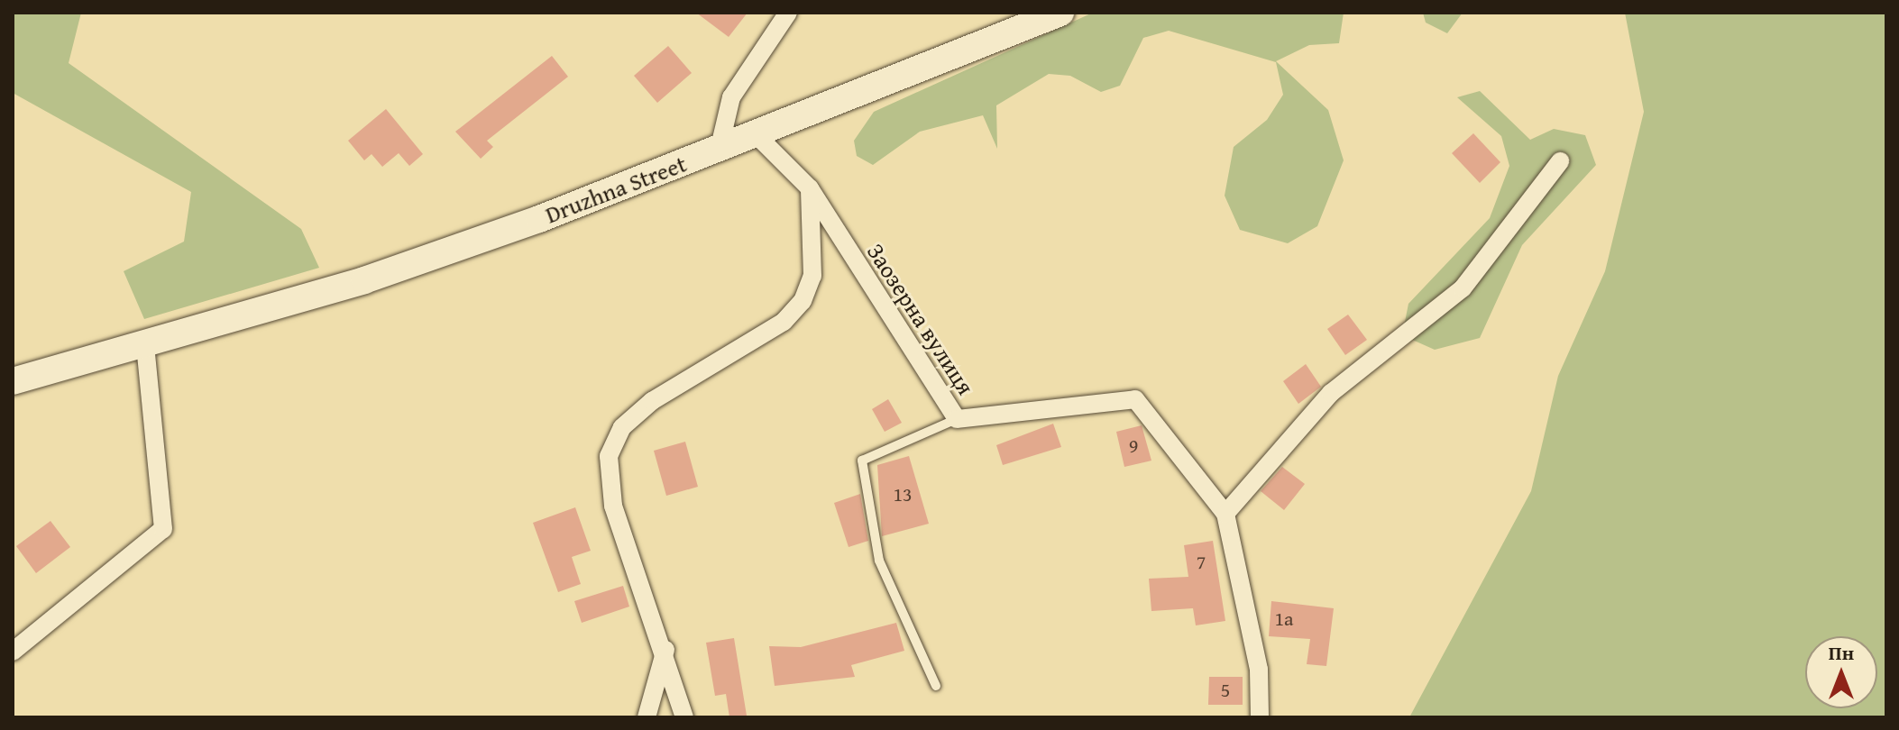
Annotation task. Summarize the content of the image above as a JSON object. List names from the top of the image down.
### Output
{
  "streets": {
    "main road": ["Druzhna Street"],
    "street": ["Заозерна вулиця"]
  },
  "house_numbers": [
    "9",
    "13",
    "7",
    "1а",
    "5"
  ],
  "north": "top"
}
